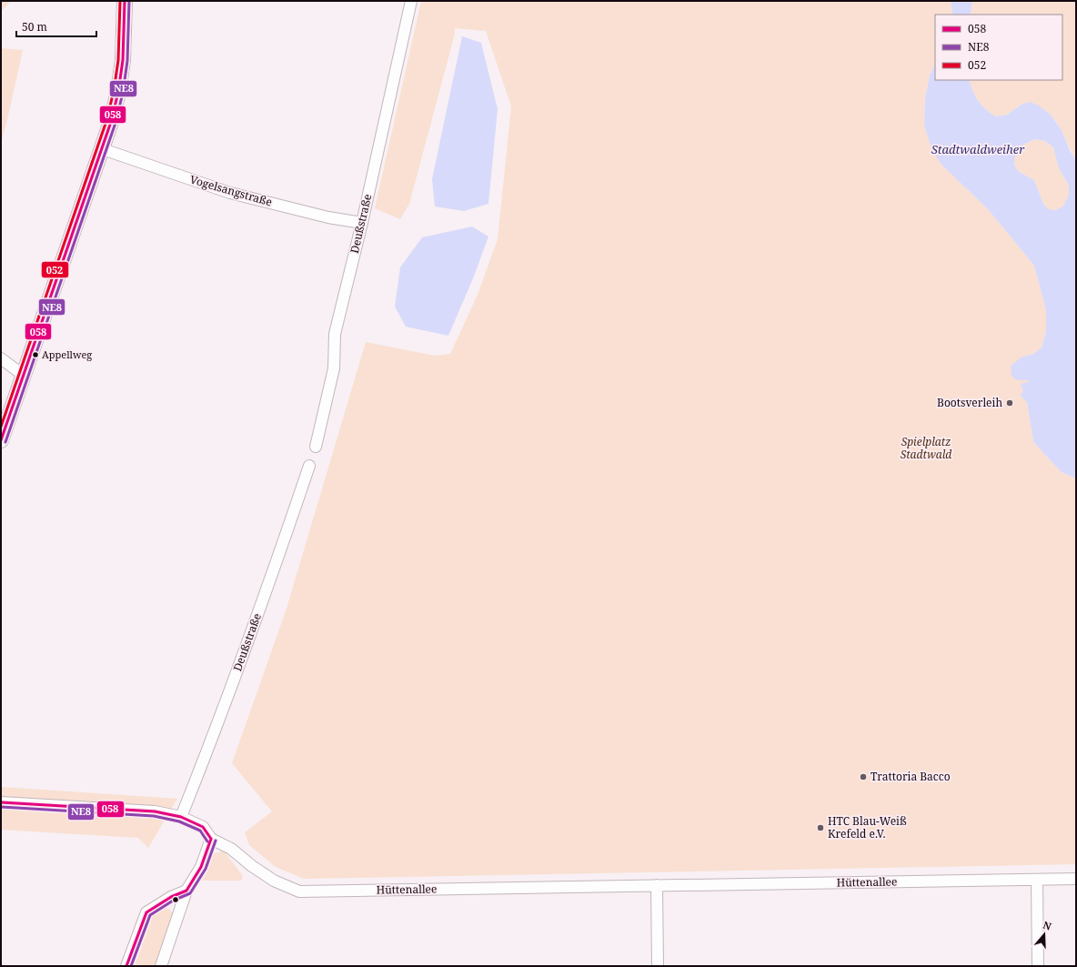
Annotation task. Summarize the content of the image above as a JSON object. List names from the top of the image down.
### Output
{
  "streets": {
    "street": ["Vogelsangstraße", "Deußstraße", "Hüttenallee"]
  },
  "crossings": [
    ["Vogelsangstraße", "Deußstraße"],
    ["Deußstraße", "Hüttenallee"]
  ],
  "water": ["Stadtwaldweiher"],
  "parks": ["Spielplatz Stadtwald"],
  "places": [
    "Appellweg",
    "Bootsverleih",
    "Trattoria Bacco",
    "HTC Blau-Weiß Krefeld e.V."
  ],
  "lines": ["transit line 058", "transit line NE8", "transit line 052"],
  "legend": ["058", "NE8", "052"],
  "scale_bar": "50 m",
  "north": "top"
}
